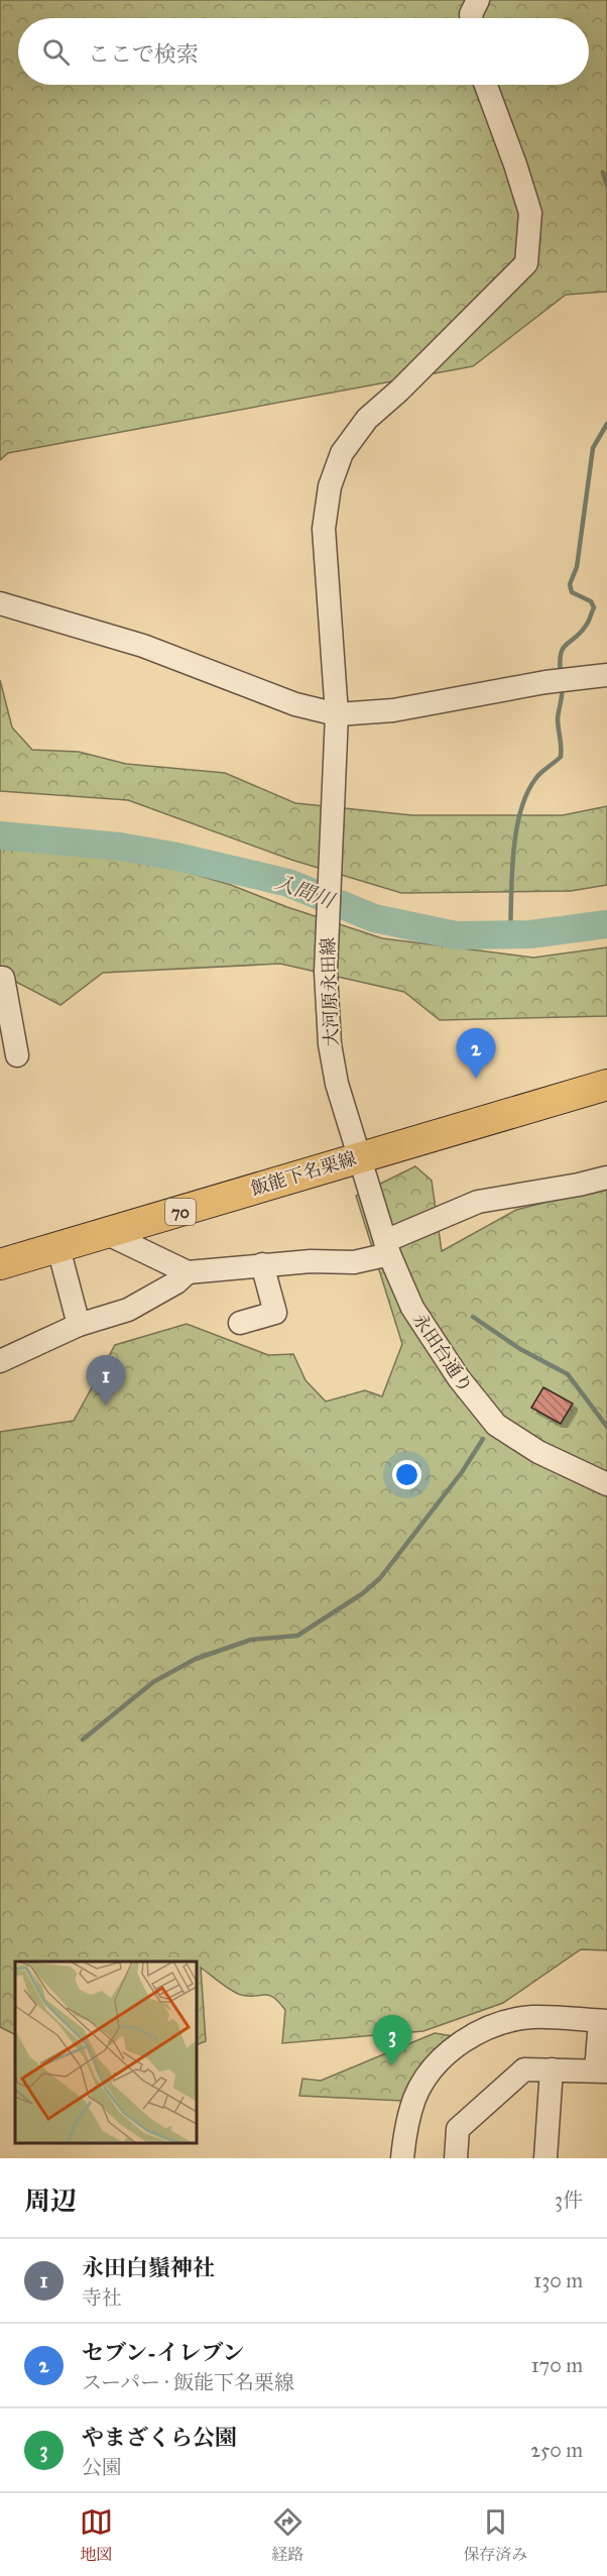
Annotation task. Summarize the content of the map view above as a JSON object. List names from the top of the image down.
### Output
{
  "streets": {
    "main road": ["飯能下名栗線", "70"],
    "street": ["大河原永田線", "永田台通り"]
  },
  "crossings": [
    ["大河原永田線", "飯能下名栗線"],
    ["大河原永田線", "永田台通り"],
    ["飯能下名栗線", "永田台通り"]
  ],
  "water": ["入間川"],
  "page": {
    "search": "ここで検索",
    "pins": ["2", "1", "3"],
    "heading": ["周辺", "3件"],
    "list": [
      {
        "mark": "1",
        "name": "永田白鬚神社",
        "note": "寺社",
        "value": "130 m"
      },
      {
        "mark": "2",
        "name": "セブン-イレブン",
        "note": "スーパー · 飯能下名栗線",
        "value": "170 m"
      },
      {
        "mark": "3",
        "name": "やまざくら公園",
        "note": "公園",
        "value": "250 m"
      }
    ],
    "nav": ["地図", "経路", "保存済み"]
  }
}
